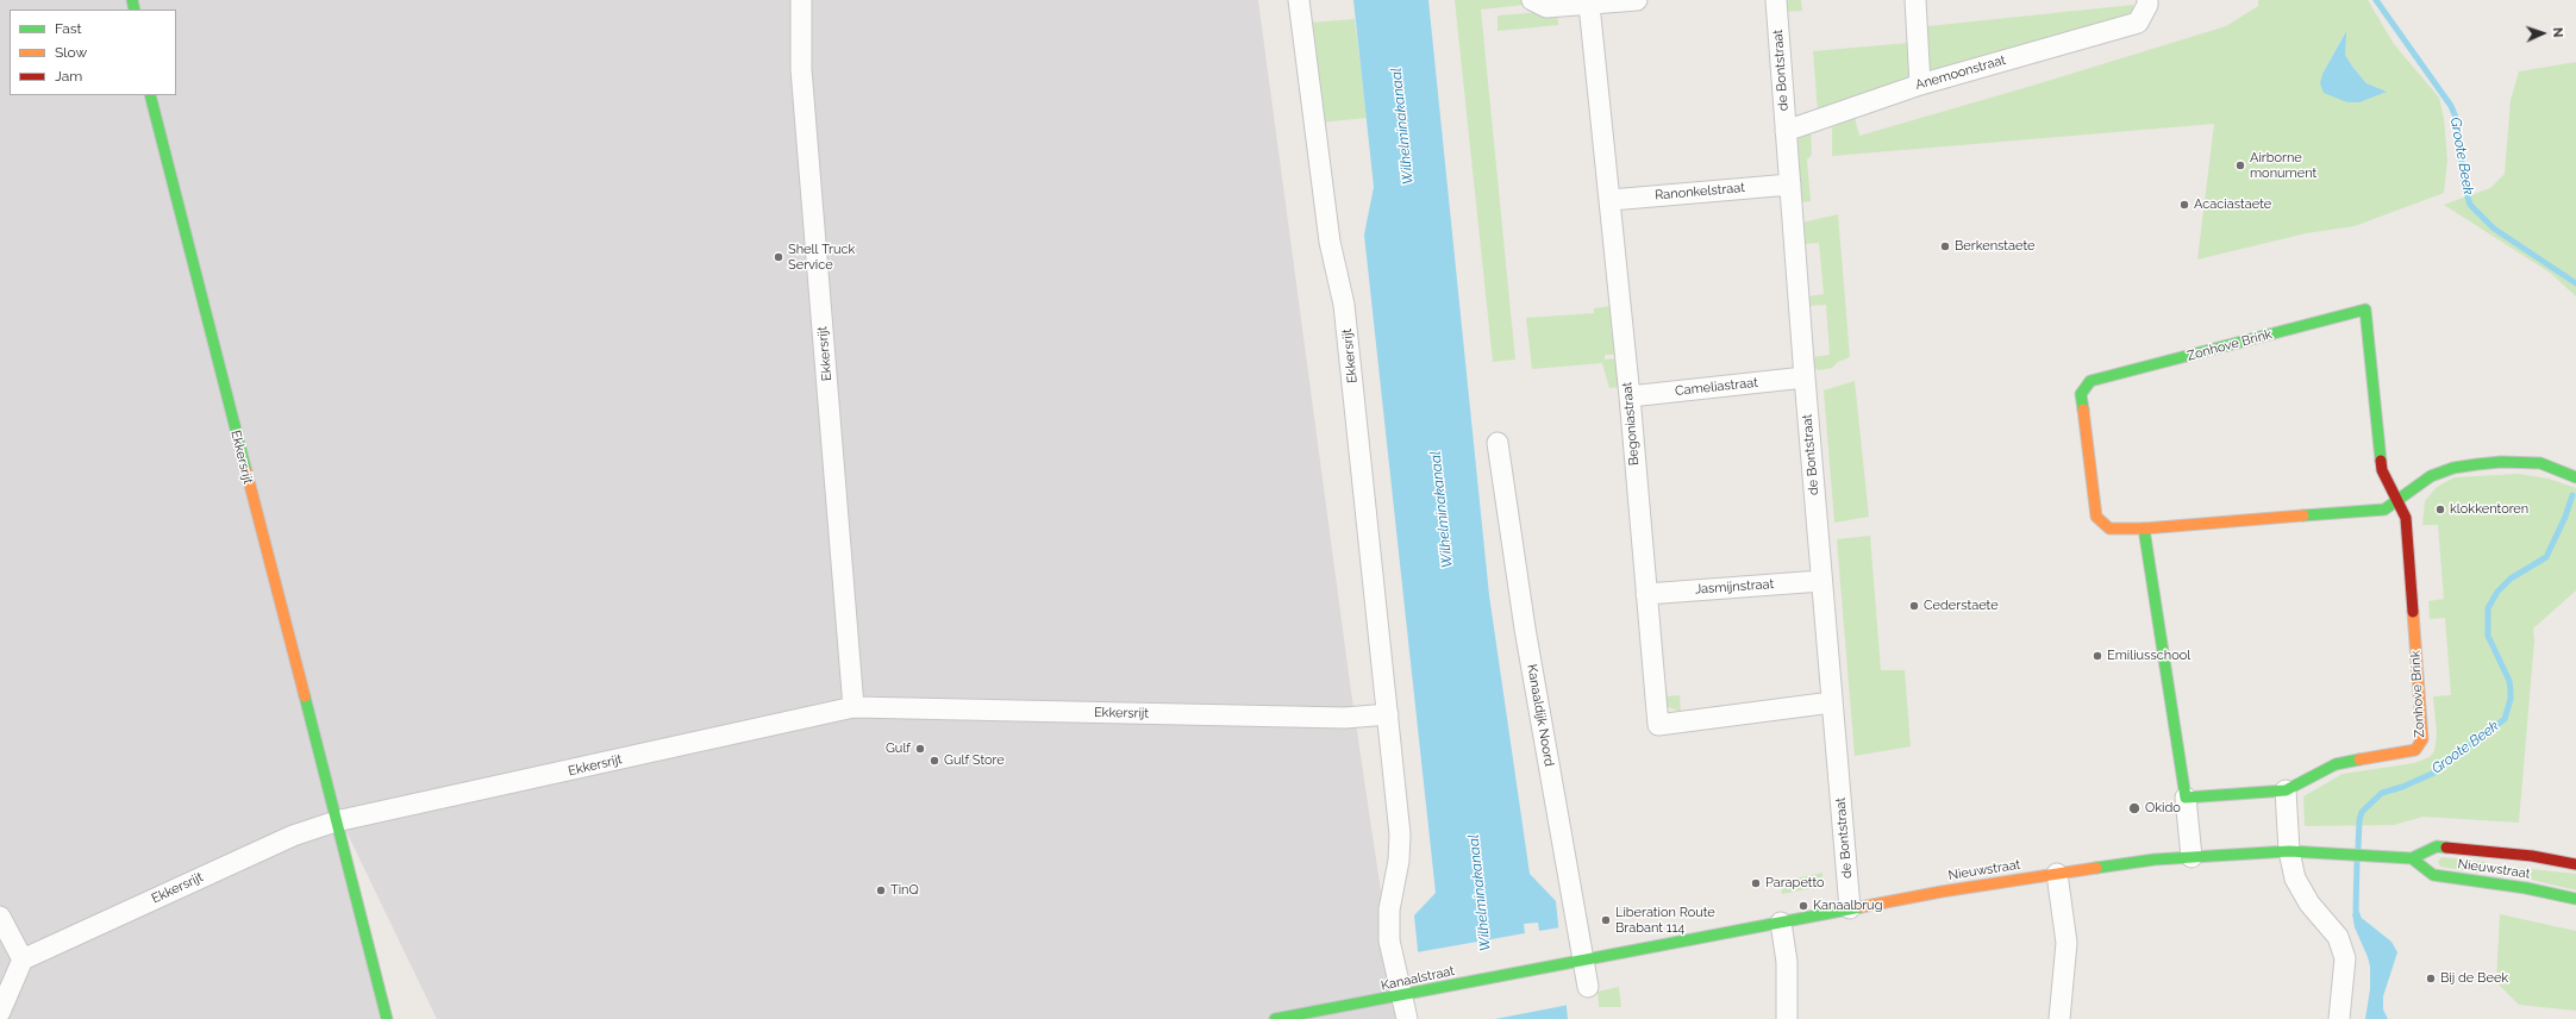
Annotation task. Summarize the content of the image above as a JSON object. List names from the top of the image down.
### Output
{
  "streets": {
    "street": [
      "de Bontstraat",
      "Anemoonstraat",
      "Ranonkelstraat",
      "Zonhove Brink",
      "Ekkersrijt",
      "Cameliastraat",
      "Begoniastraat",
      "Jasmijnstraat",
      "Kanaaldijk Noord",
      "Nieuwstraat",
      "Kanaalstraat"
    ]
  },
  "crossings": [
    ["de Bontstraat", "Anemoonstraat"],
    ["de Bontstraat", "Ranonkelstraat"],
    ["de Bontstraat", "Cameliastraat"],
    ["de Bontstraat", "Begoniastraat"],
    ["de Bontstraat", "Jasmijnstraat"],
    ["de Bontstraat", "Nieuwstraat"],
    ["Ranonkelstraat", "Begoniastraat"],
    ["Ekkersrijt", "Kanaalstraat"],
    ["Cameliastraat", "Begoniastraat"],
    ["Begoniastraat", "Jasmijnstraat"],
    ["Kanaaldijk Noord", "Nieuwstraat"],
    ["Kanaaldijk Noord", "Kanaalstraat"],
    ["Nieuwstraat", "Kanaalstraat"]
  ],
  "water": ["Wilhelminakanaal", "Groote Beek"],
  "places": [
    "Airborne monument",
    "Acaciastaete",
    "Berkenstaete",
    "Shell Truck Service",
    "klokkentoren",
    "Cederstaete",
    "Emiliusschool",
    "Gulf",
    "Gulf Store",
    "Okido",
    "Parapetto",
    "TinQ",
    "Kanaalbrug",
    "Liberation Route Brabant 114",
    "Bij de Beek"
  ],
  "legend": ["Fast", "Slow", "Jam"],
  "north": "right"
}
